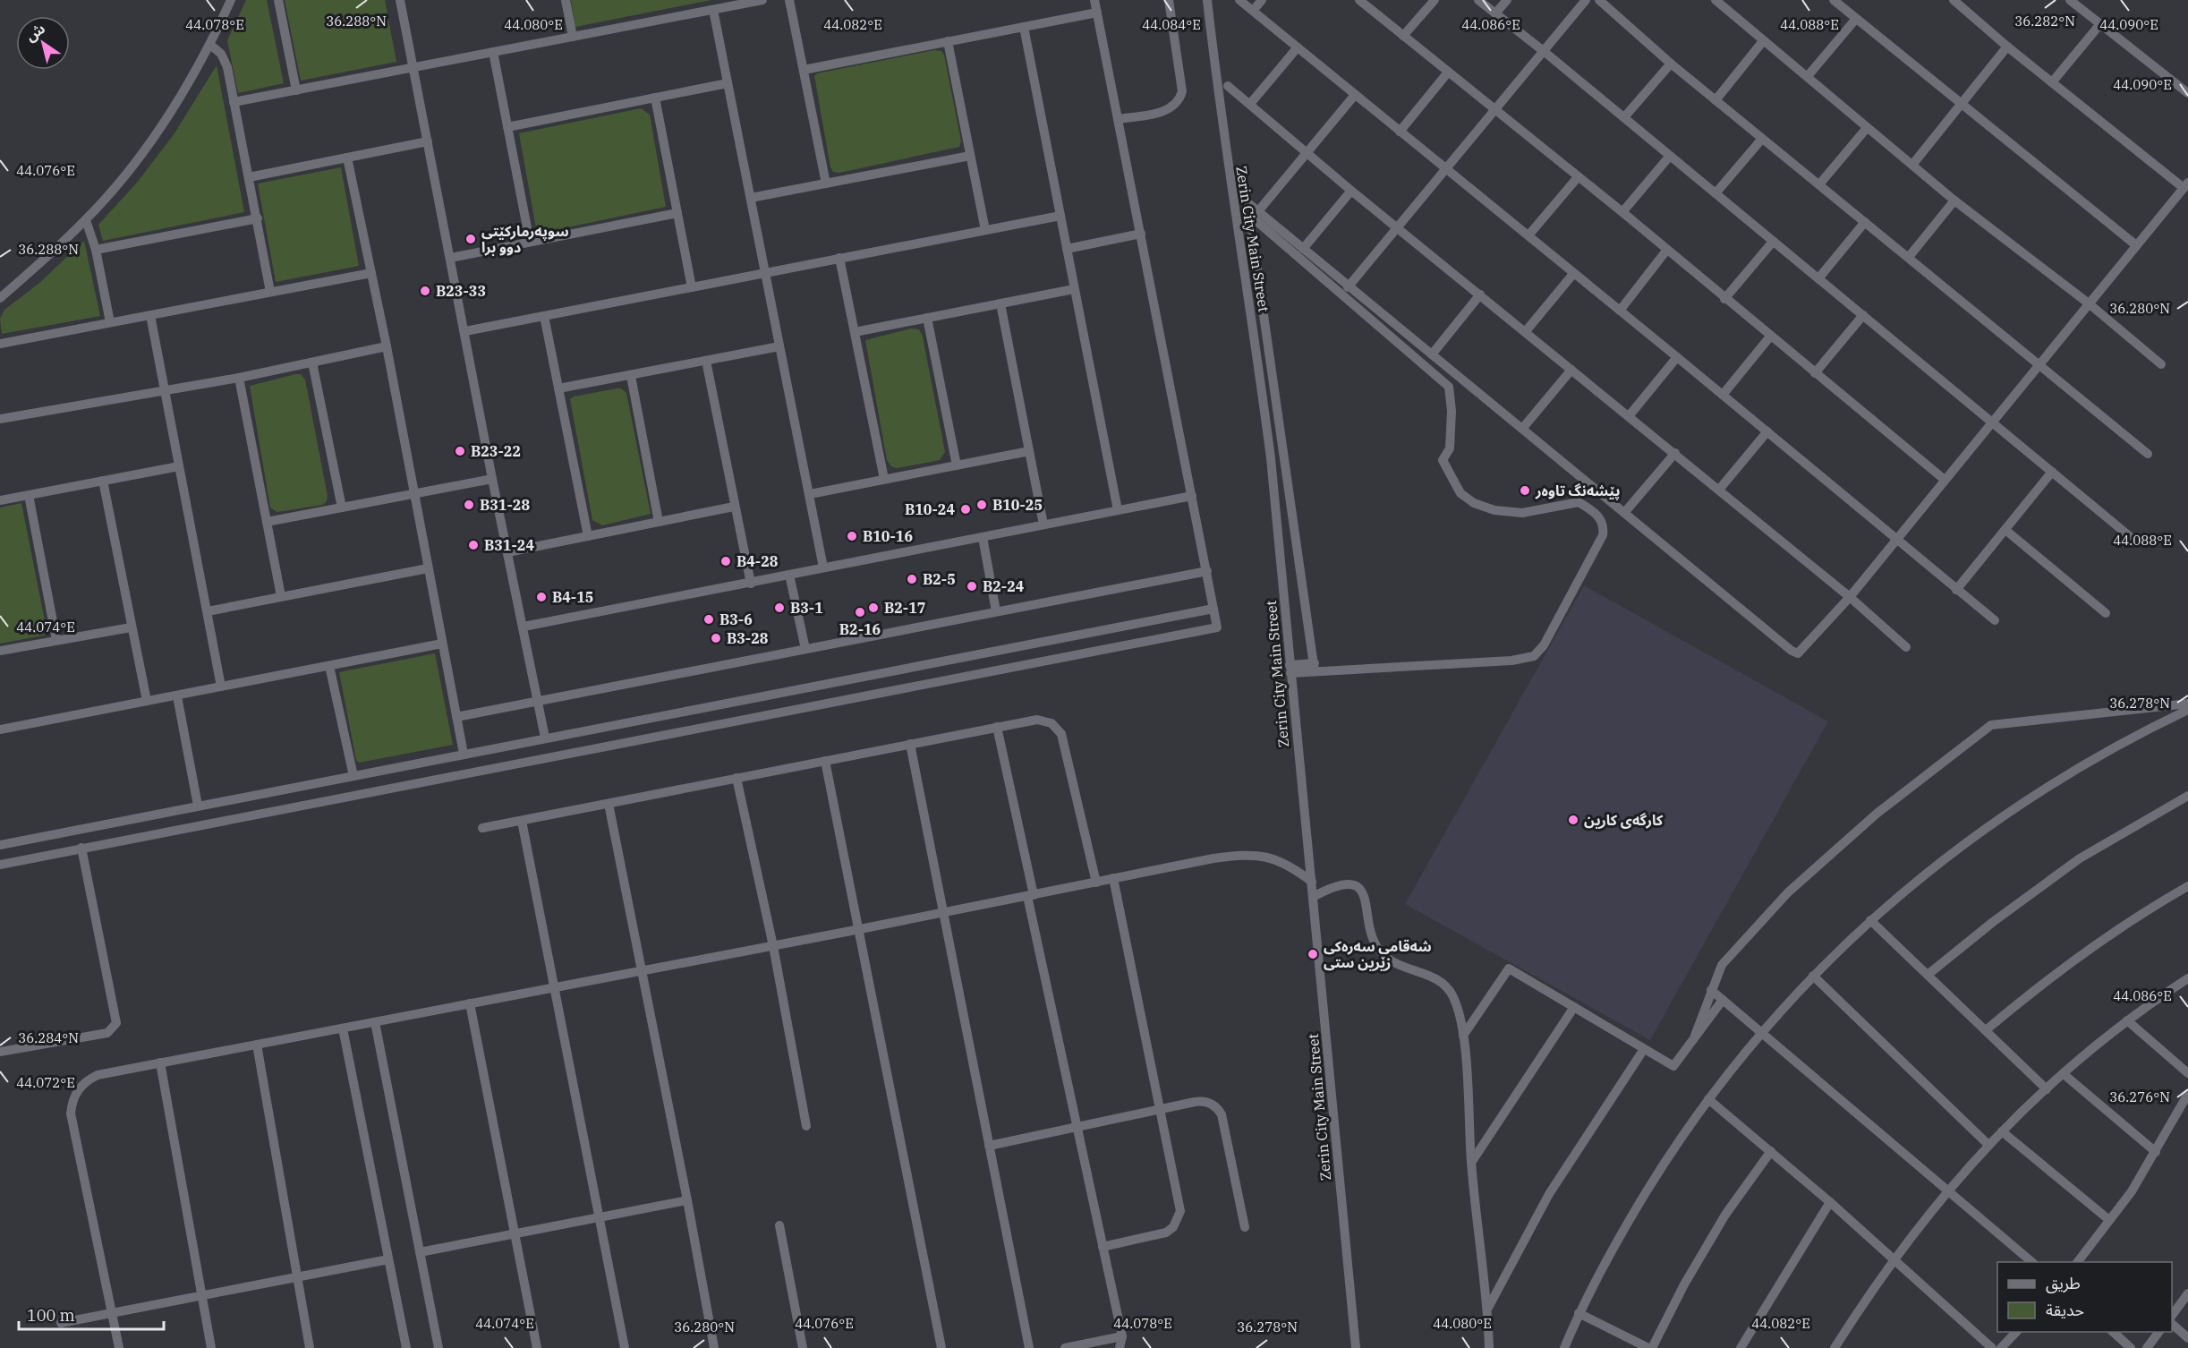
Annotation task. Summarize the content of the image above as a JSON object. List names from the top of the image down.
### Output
{
  "streets": {
    "street": ["Zerin City Main Street"]
  },
  "places": [
    "سوپەرمارکێتی دوو برا",
    "B23-33",
    "B23-22",
    "پێشەنگ تاوەر",
    "B31-28",
    "B10-25",
    "B10-24",
    "B10-16",
    "B31-24",
    "B4-28",
    "B2-5",
    "B2-24",
    "B4-15",
    "B3-1",
    "B2-17",
    "B2-16",
    "B3-6",
    "B3-28",
    "کارگەی کارین",
    "شەقامی سەرەکی زێرین ستی"
  ],
  "legend": ["طريق", "حديقة"],
  "scale_bar": "100 m",
  "north": "top left",
  "coordinates": [
    "36.282°N",
    "36.288°N",
    "44.078°E",
    "44.080°E",
    "44.082°E",
    "44.084°E",
    "44.088°E",
    "44.086°E",
    "44.090°E",
    "44.076°E",
    "36.280°N",
    "44.074°E",
    "36.278°N",
    "36.284°N",
    "44.072°E",
    "36.276°N"
  ]
}
